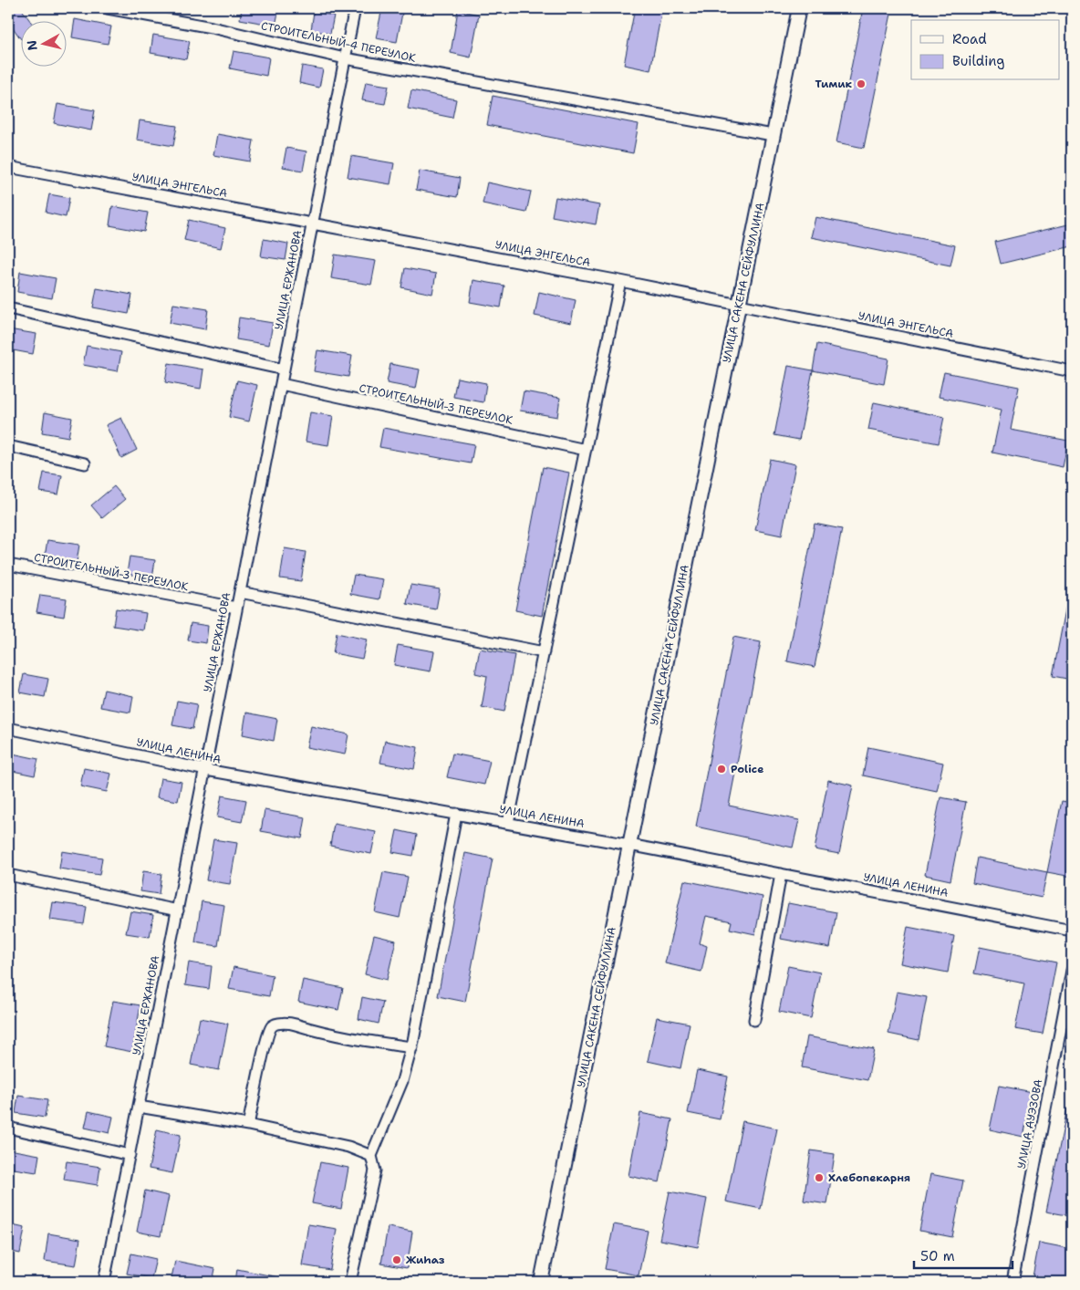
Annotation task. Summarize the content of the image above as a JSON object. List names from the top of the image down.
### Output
{
  "streets": {
    "street": [
      "СТРОИТЕЛЬНЫЙ-4 ПЕРЕУЛОК",
      "УЛИЦА ЭНГЕЛЬСА",
      "УЛИЦА ЕРЖАНОВА",
      "УЛИЦА САКЕНА СЕЙФУЛЛИНА",
      "СТРОИТЕЛЬНЫЙ-3 ПЕРЕУЛОК",
      "УЛИЦА ЛЕНИНА",
      "УЛИЦА АУЭЗОВА"
    ]
  },
  "crossings": [
    ["СТРОИТЕЛЬНЫЙ-4 ПЕРЕУЛОК", "УЛИЦА ЕРЖАНОВА"],
    ["СТРОИТЕЛЬНЫЙ-4 ПЕРЕУЛОК", "УЛИЦА САКЕНА СЕЙФУЛЛИНА"],
    ["УЛИЦА ЭНГЕЛЬСА", "УЛИЦА ЕРЖАНОВА"],
    ["УЛИЦА ЭНГЕЛЬСА", "УЛИЦА САКЕНА СЕЙФУЛЛИНА"],
    ["УЛИЦА ЕРЖАНОВА", "СТРОИТЕЛЬНЫЙ-3 ПЕРЕУЛОК"],
    ["УЛИЦА ЕРЖАНОВА", "УЛИЦА ЛЕНИНА"],
    ["УЛИЦА САКЕНА СЕЙФУЛЛИНА", "УЛИЦА ЛЕНИНА"]
  ],
  "places": [
    "Тимик",
    "Police",
    "Хлебопекарня",
    "ЖиҺаз"
  ],
  "legend": ["Road", "Building"],
  "scale_bar": "50 m",
  "north": "left"
}
